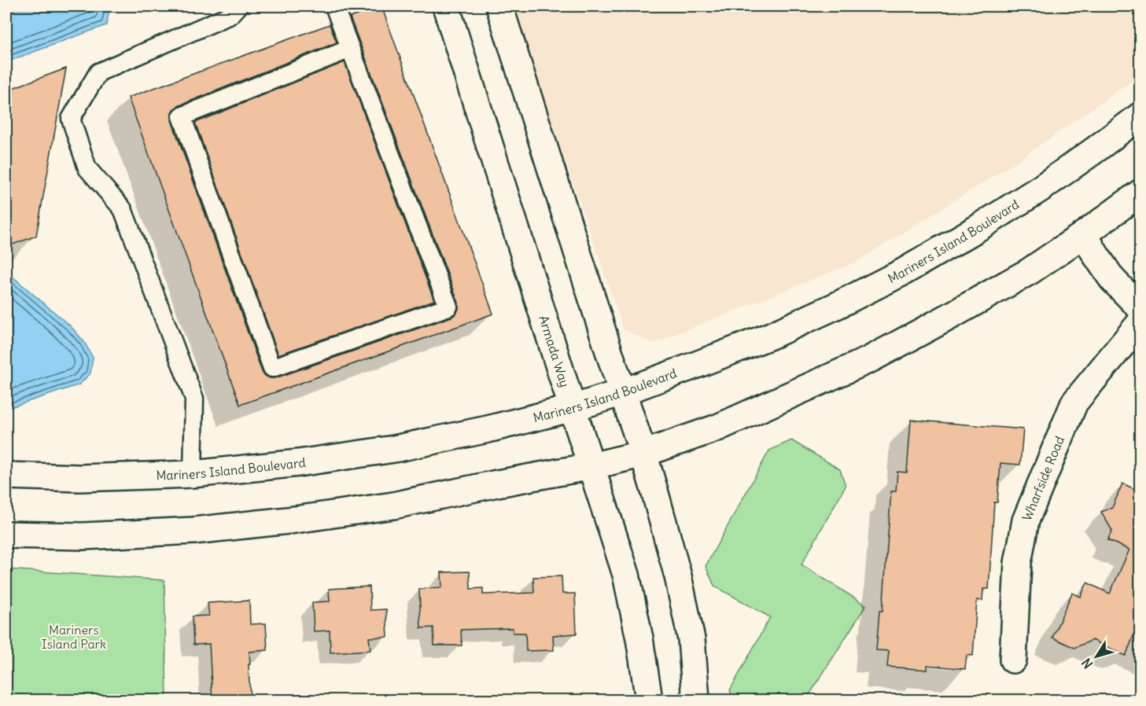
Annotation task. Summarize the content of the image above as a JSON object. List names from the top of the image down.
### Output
{
  "streets": {
    "main road": ["Mariners Island Boulevard", "Armada Way", "Wharfside Road"]
  },
  "crossings": [
    ["Mariners Island Boulevard", "Armada Way"]
  ],
  "parks": ["Mariners Island Park"],
  "north": "bottom left"
}
